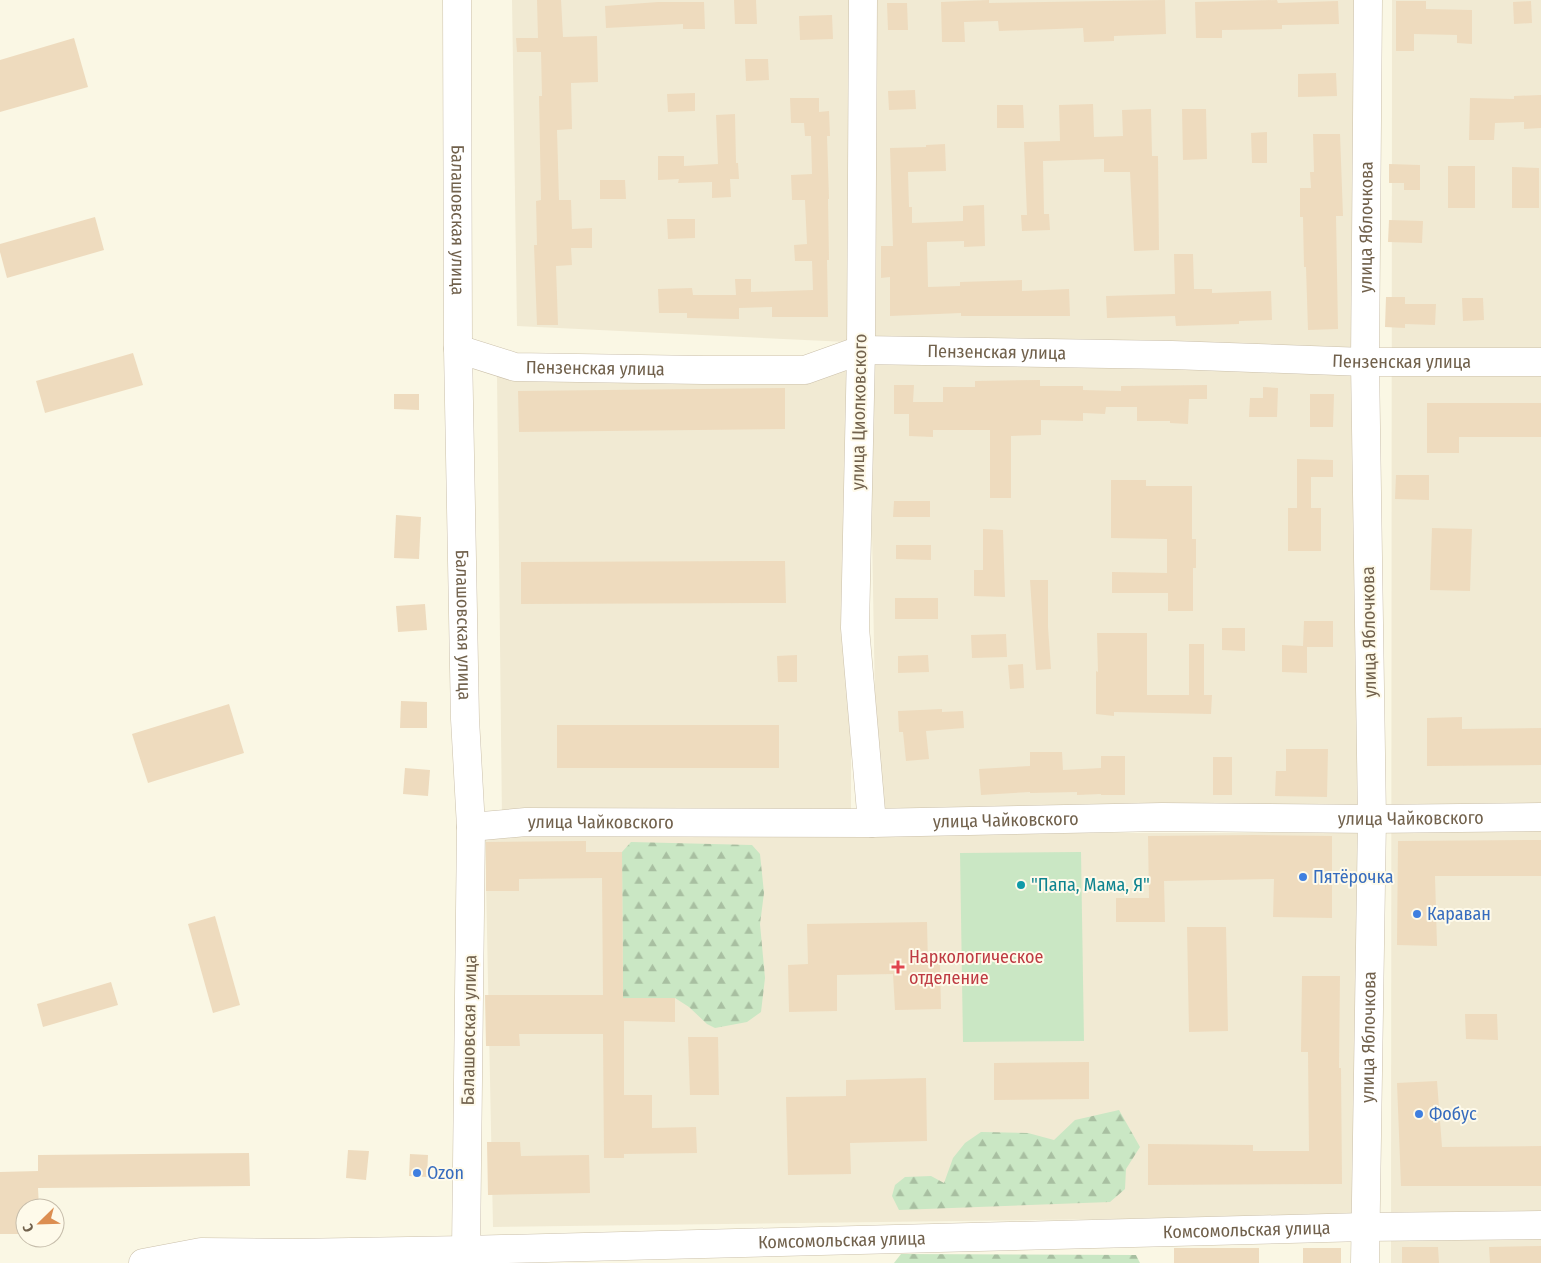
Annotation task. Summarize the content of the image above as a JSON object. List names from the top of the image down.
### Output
{
  "streets": {
    "street": [
      "Балашовская улица",
      "улица Яблочкова",
      "Пензенская улица",
      "улица Циолковского",
      "улица Чайковского",
      "Комсомольская улица"
    ]
  },
  "crossings": [
    ["Балашовская улица", "Пензенская улица"],
    ["Балашовская улица", "улица Чайковского"],
    ["Балашовская улица", "Комсомольская улица"],
    ["улица Яблочкова", "Пензенская улица"],
    ["улица Яблочкова", "улица Чайковского"],
    ["улица Яблочкова", "Комсомольская улица"],
    ["Пензенская улица", "улица Циолковского"],
    ["улица Циолковского", "улица Чайковского"]
  ],
  "places": {
    "other": [
      "Пятёрочка",
      "\"Папа, Мама, Я\"",
      "Караван",
      "Фобус",
      "Ozon"
    ],
    "health": ["Наркологическое отделение"]
  },
  "north": "bottom left"
}
